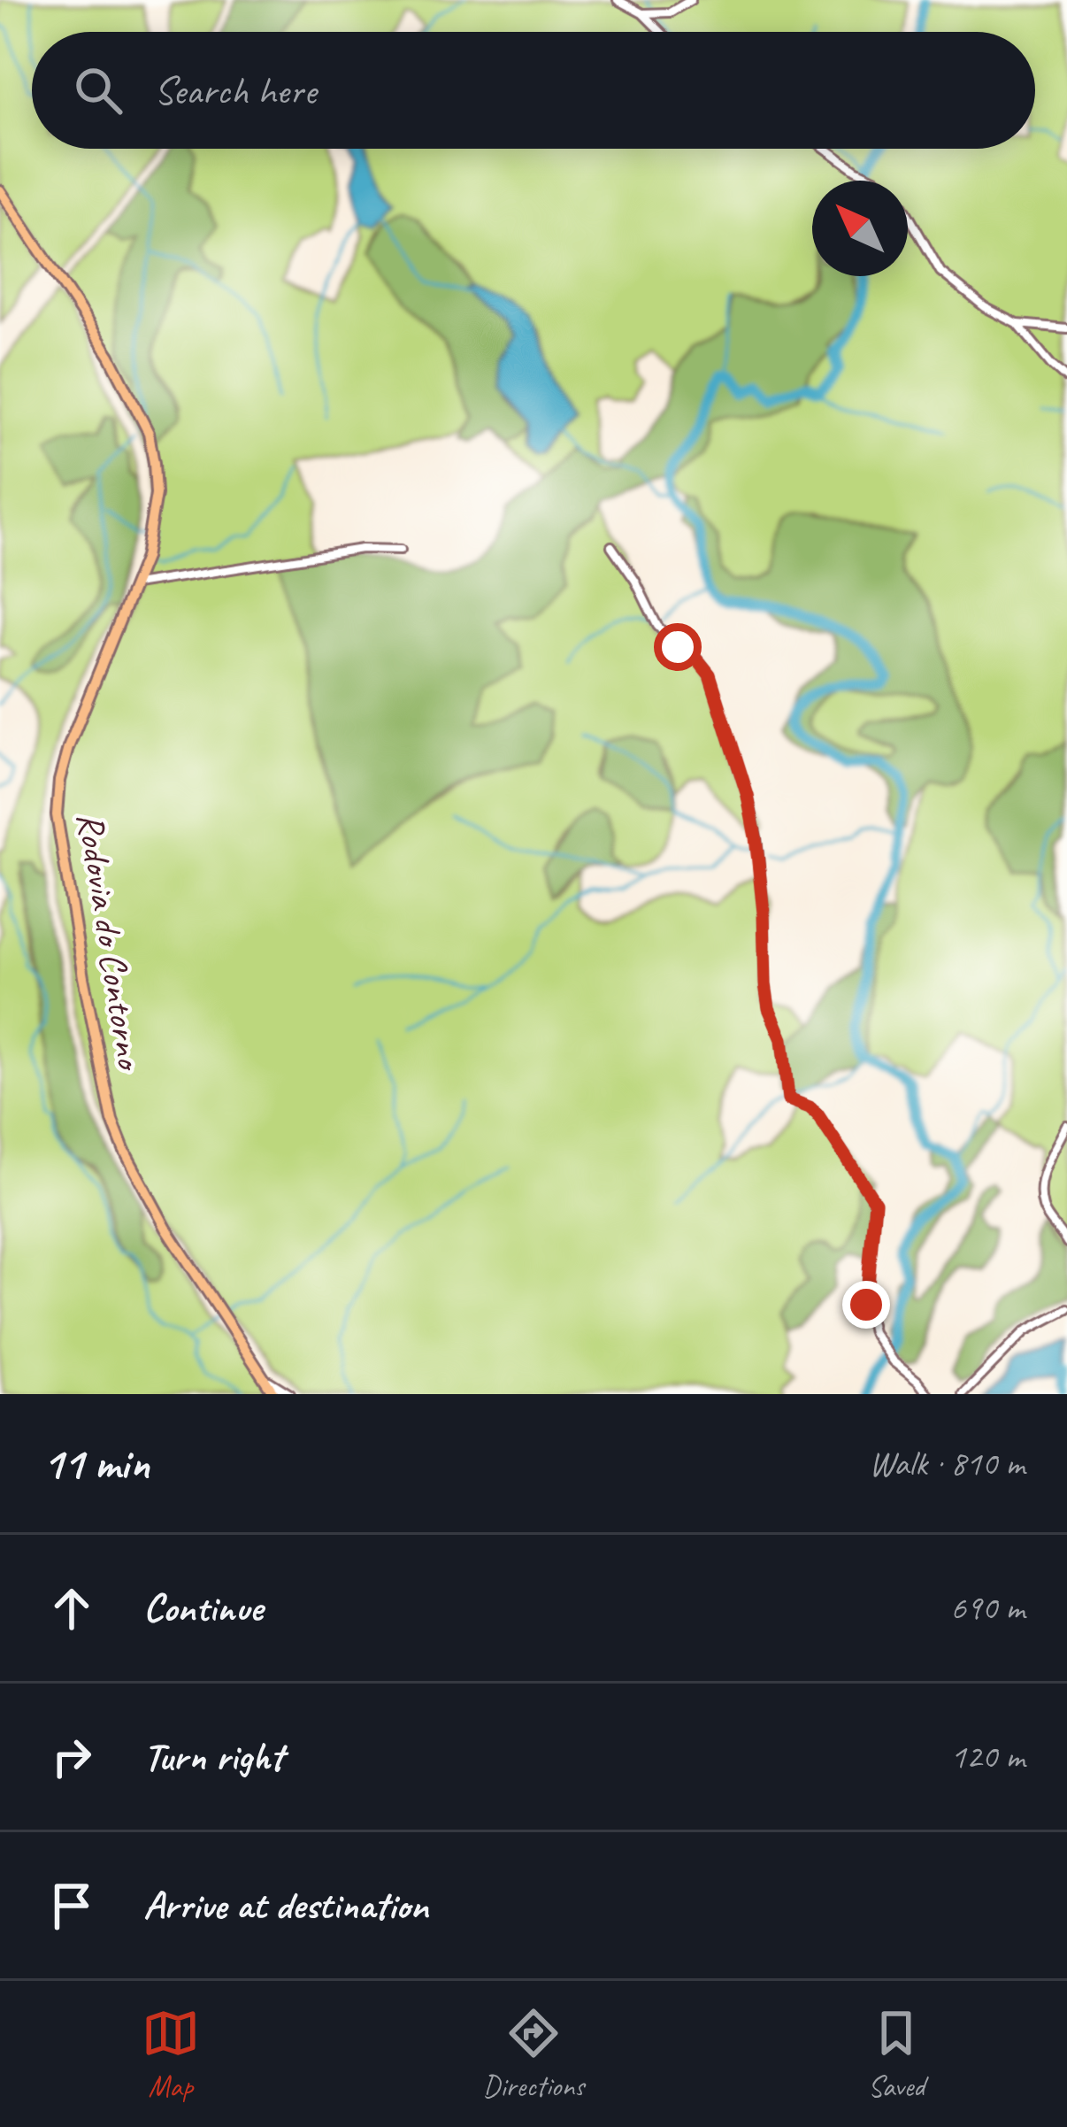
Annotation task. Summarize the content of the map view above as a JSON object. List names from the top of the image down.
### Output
{
  "streets": {
    "main road": ["Rodovia do Contorno"]
  },
  "north": "top left",
  "page": {
    "search": "Search here",
    "heading": ["11 min", "Walk · 810 m"],
    "list": [
      ["Continue", "690 m"],
      ["Turn right", "120 m"],
      "Arrive at destination"
    ],
    "nav": ["Map", "Directions", "Saved"]
  }
}
